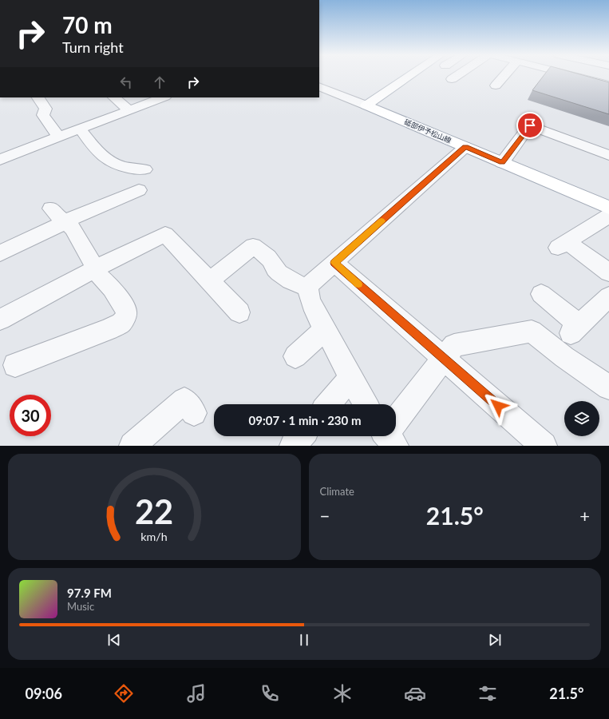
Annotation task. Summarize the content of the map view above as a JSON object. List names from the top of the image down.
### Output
{
  "streets": {
    "main road": ["砥部伊予松山線"]
  },
  "page": {
    "turn": ["70 m", "Turn right"],
    "limit": "30",
    "trip": "09:07 · 1 min · 230 m",
    "tile": "Climate",
    "heat": ["−", "21.5°", "+"],
    "song": ["97.9 FM", "Music"],
    "tabs": ["09:06", "21.5°"],
    "gauge": ["22", "km/h"]
  }
}
